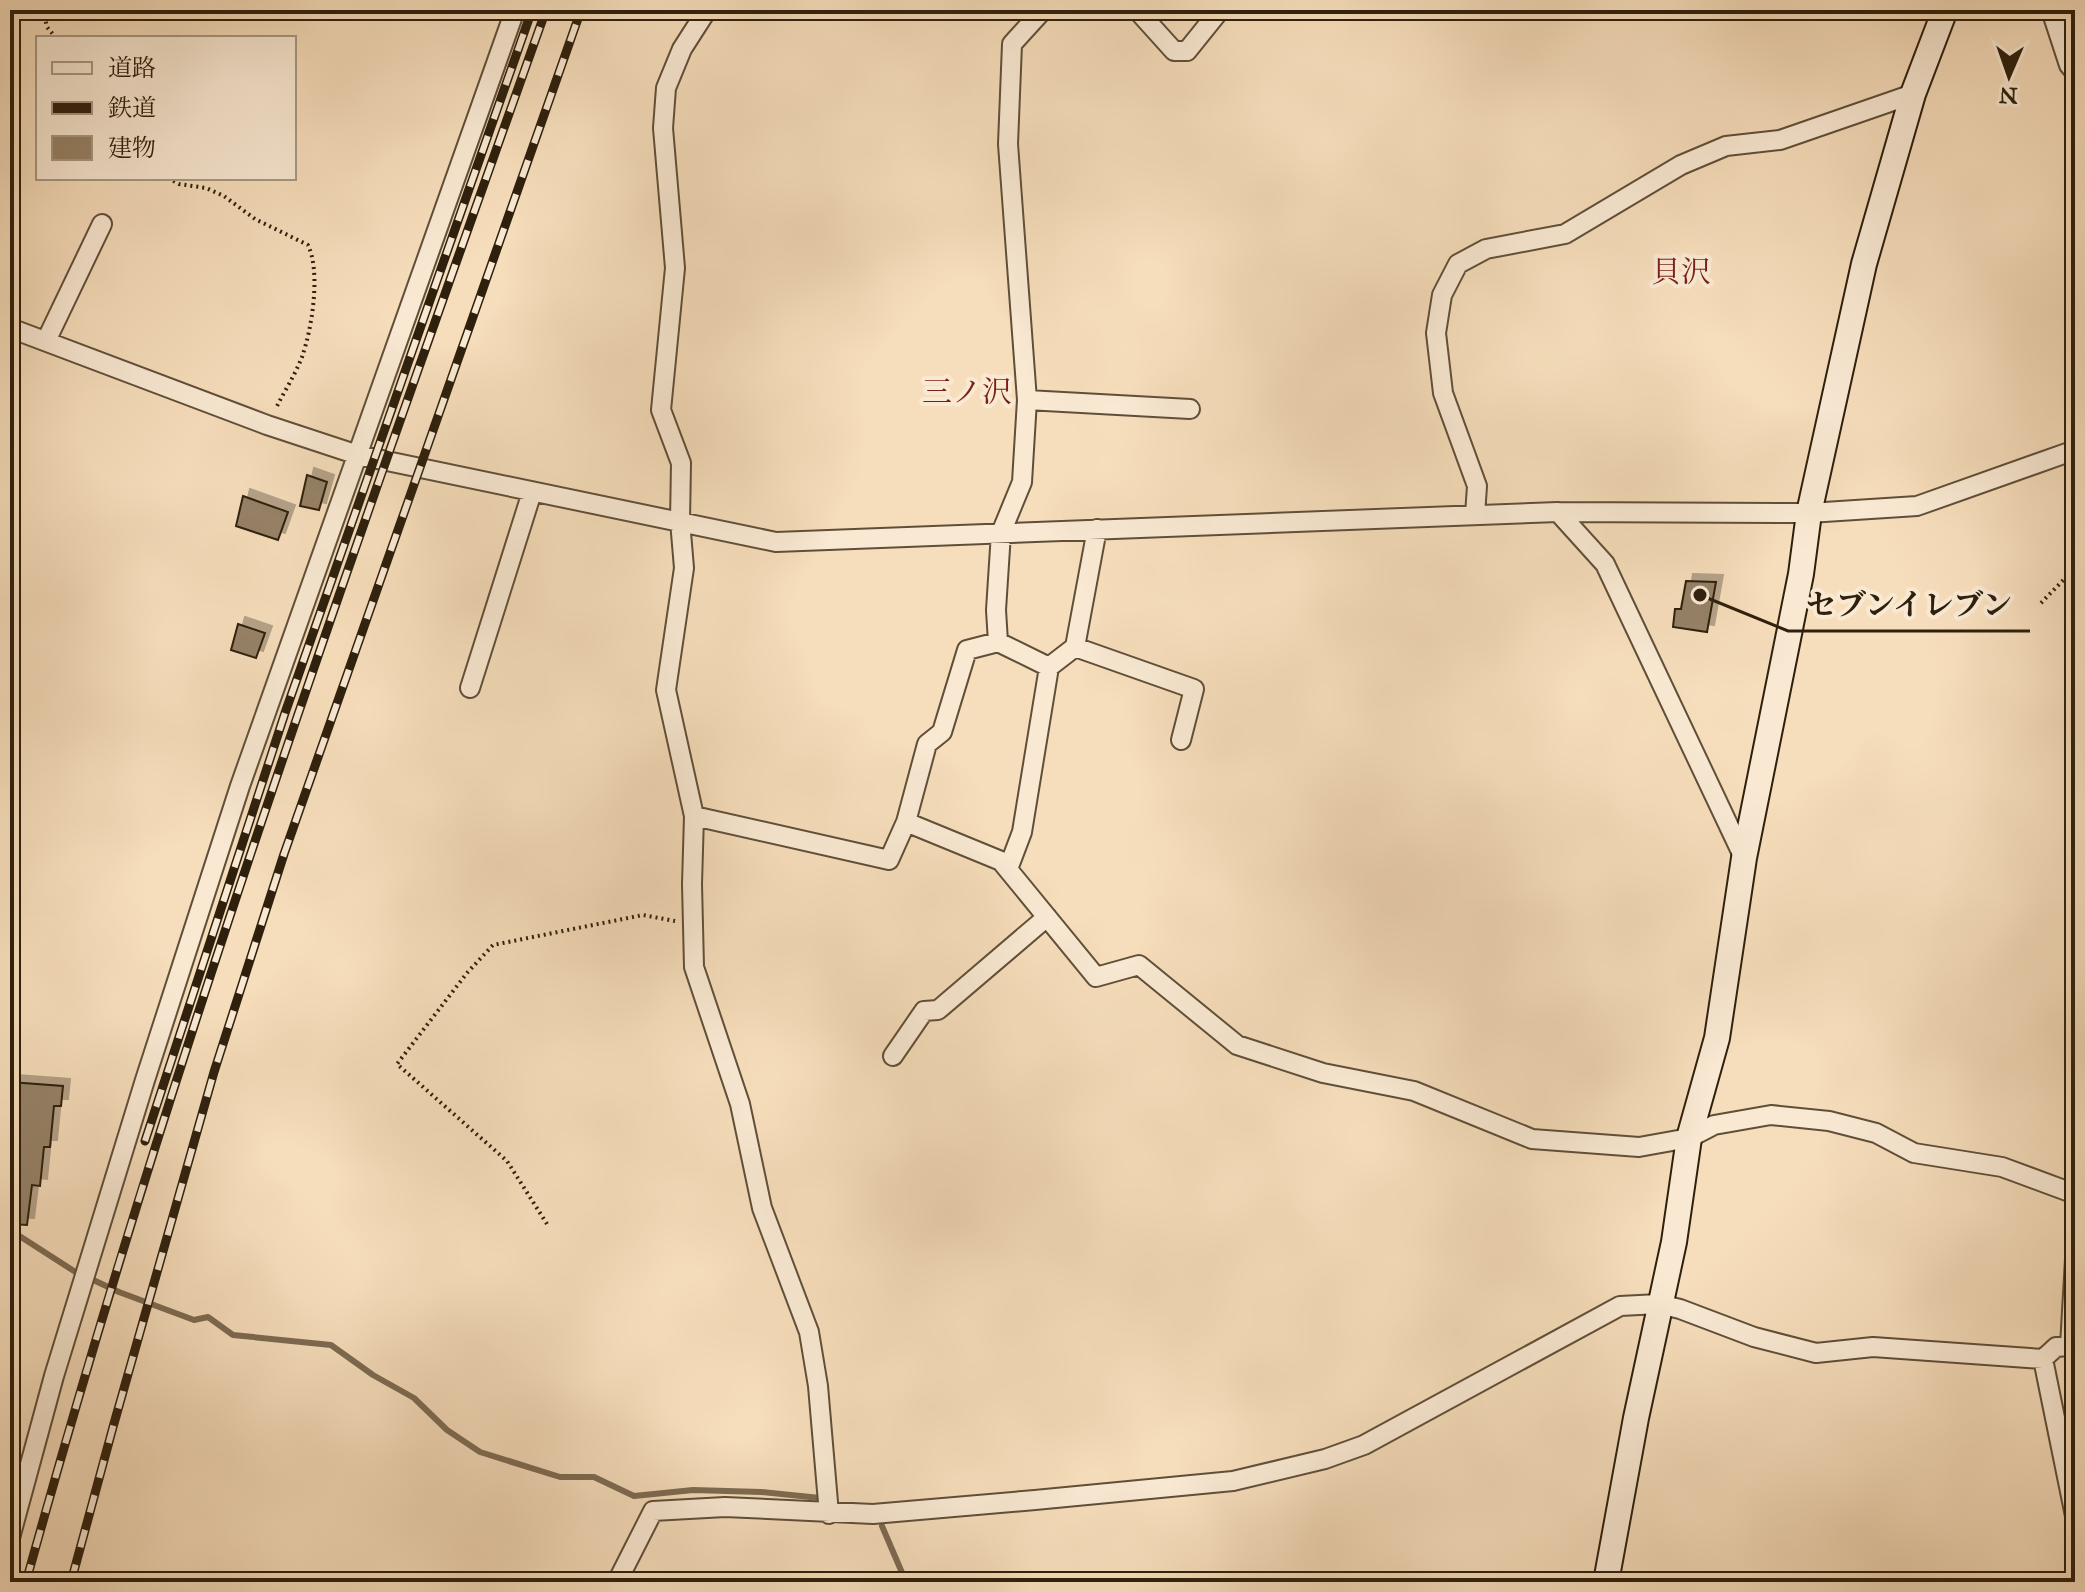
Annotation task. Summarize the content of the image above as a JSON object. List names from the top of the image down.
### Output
{
  "districts": ["貝沢", "三ノ沢"],
  "places": ["セブンイレブン"],
  "legend": ["道路", "鉄道", "建物"],
  "north": "bottom"
}
